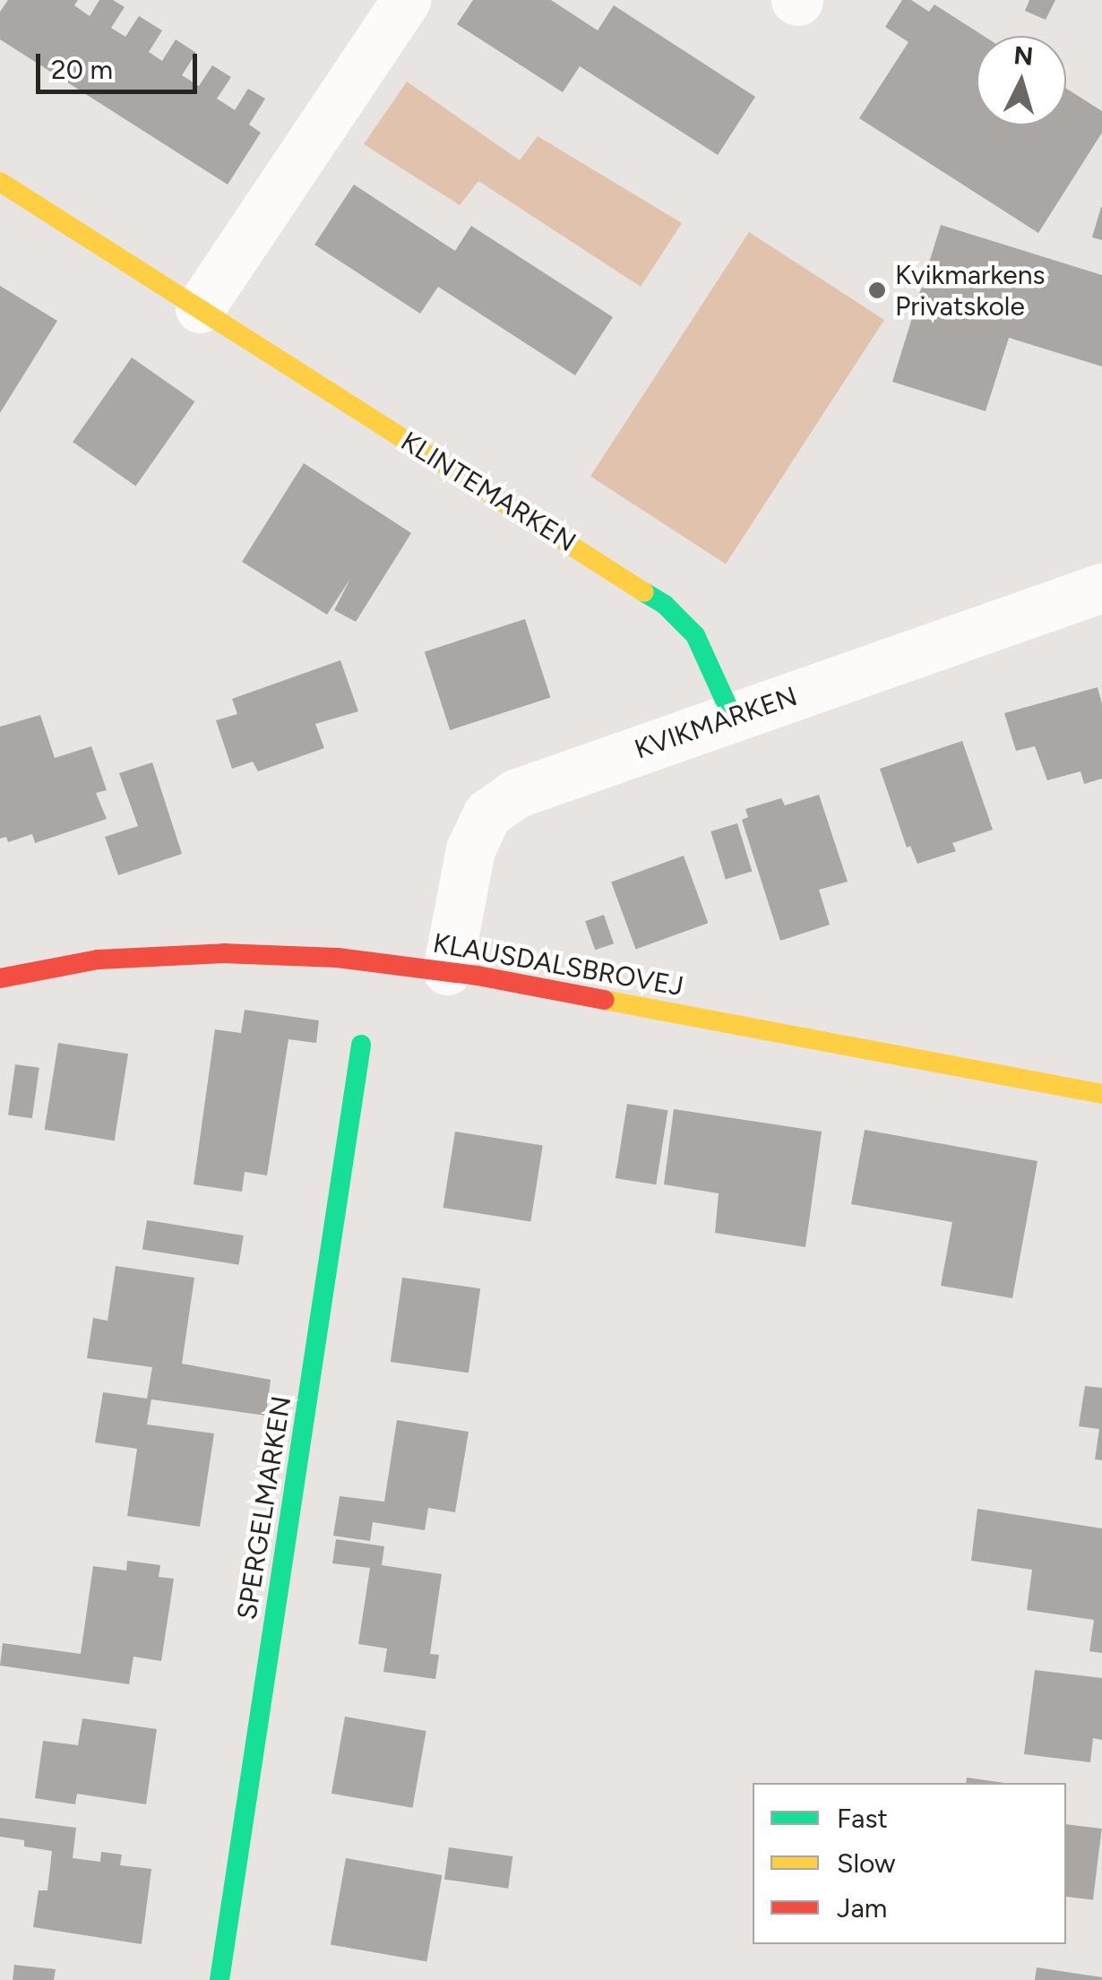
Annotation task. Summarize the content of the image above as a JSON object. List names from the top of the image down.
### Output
{
  "streets": {
    "street": [
      "KLINTEMARKEN",
      "KVIKMARKEN",
      "KLAUSDALSBROVEJ",
      "SPERGELMARKEN"
    ]
  },
  "crossings": [
    ["KLINTEMARKEN", "KVIKMARKEN"],
    ["KVIKMARKEN", "KLAUSDALSBROVEJ"]
  ],
  "places": ["Kvikmarkens Privatskole"],
  "legend": ["Fast", "Slow", "Jam"],
  "scale_bar": "20 m",
  "north": "top"
}
